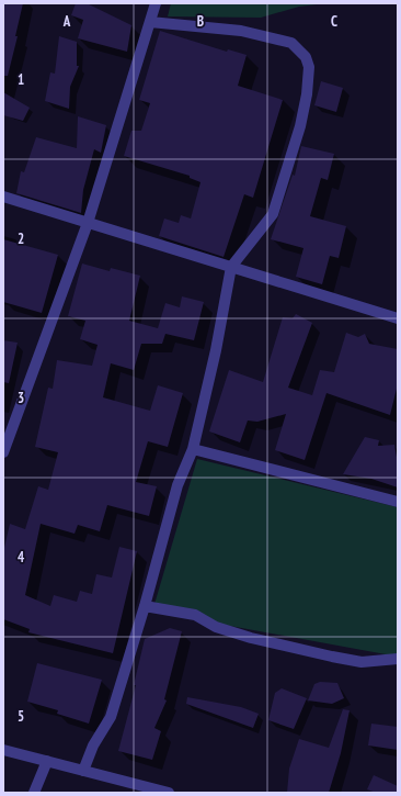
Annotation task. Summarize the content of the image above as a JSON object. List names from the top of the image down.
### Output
{
  "grid": {
    "columns": ["A", "B", "C"],
    "rows": [
      "1",
      "2",
      "3",
      "4",
      "5"
    ]
  }
}
